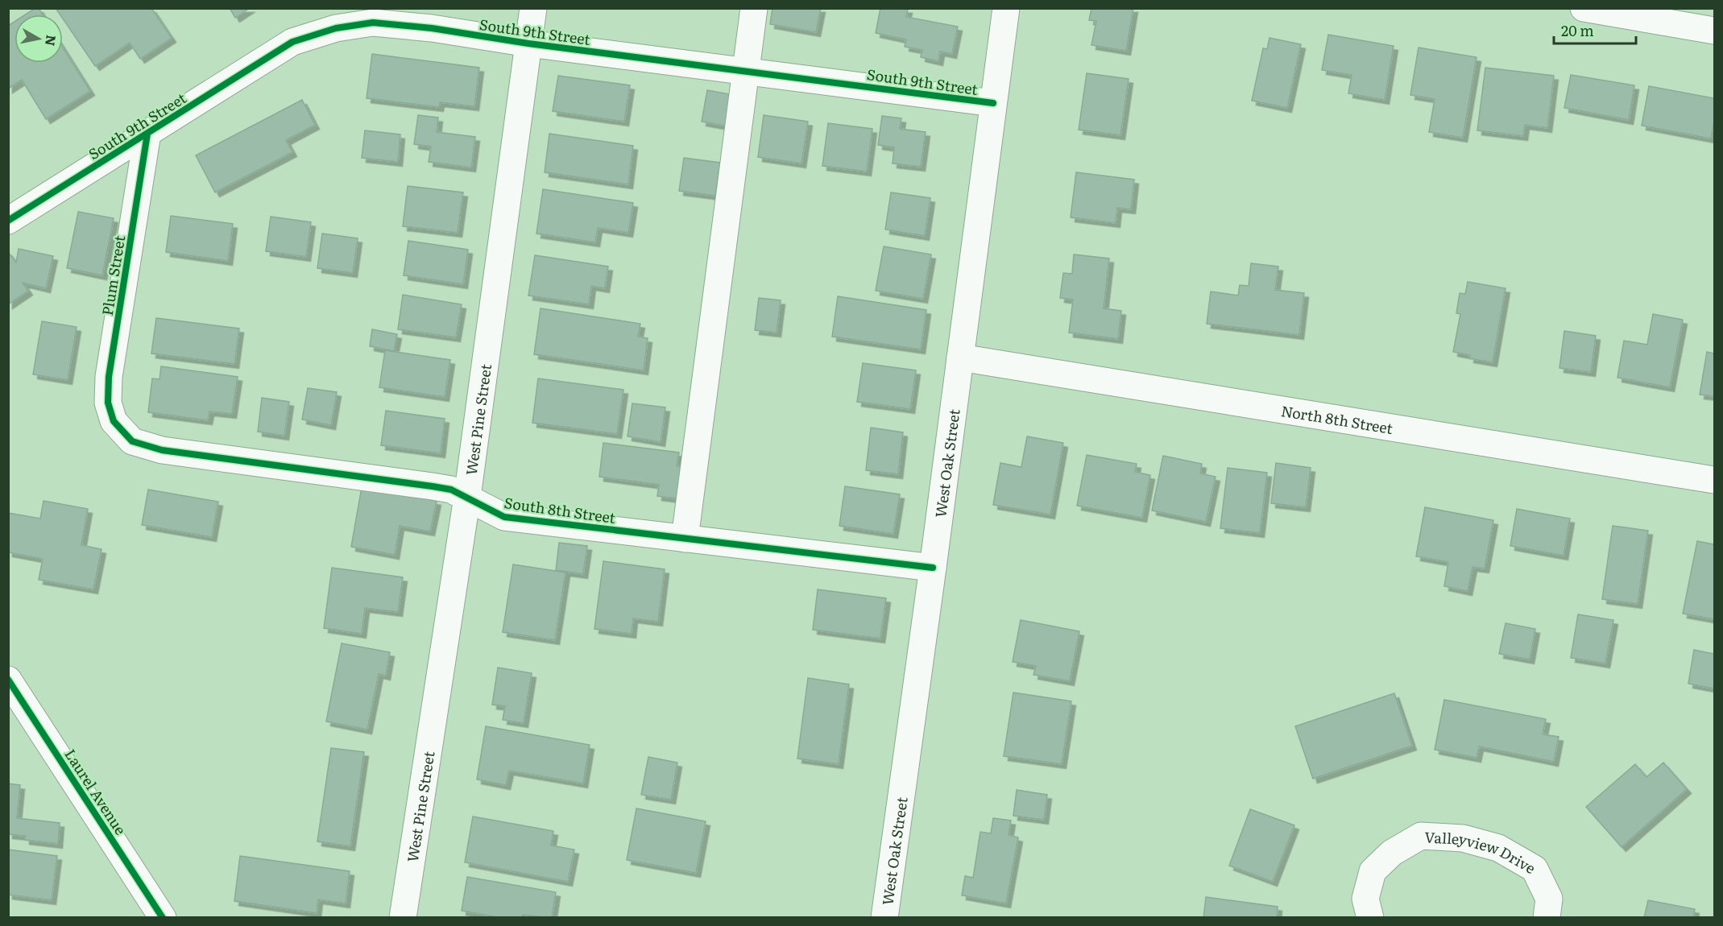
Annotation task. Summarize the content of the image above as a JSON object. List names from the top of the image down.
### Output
{
  "streets": {
    "street": [
      "South 9th Street",
      "Plum Street",
      "North 8th Street",
      "West Pine Street",
      "West Oak Street",
      "South 8th Street",
      "Laurel Avenue",
      "Valleyview Drive"
    ]
  },
  "crossings": [
    ["South 9th Street", "Plum Street"],
    ["South 9th Street", "West Pine Street"],
    ["South 9th Street", "West Oak Street"],
    ["Plum Street", "South 8th Street"],
    ["North 8th Street", "West Oak Street"],
    ["West Pine Street", "South 8th Street"],
    ["West Oak Street", "South 8th Street"]
  ],
  "scale_bar": "20 m",
  "north": "right"
}
